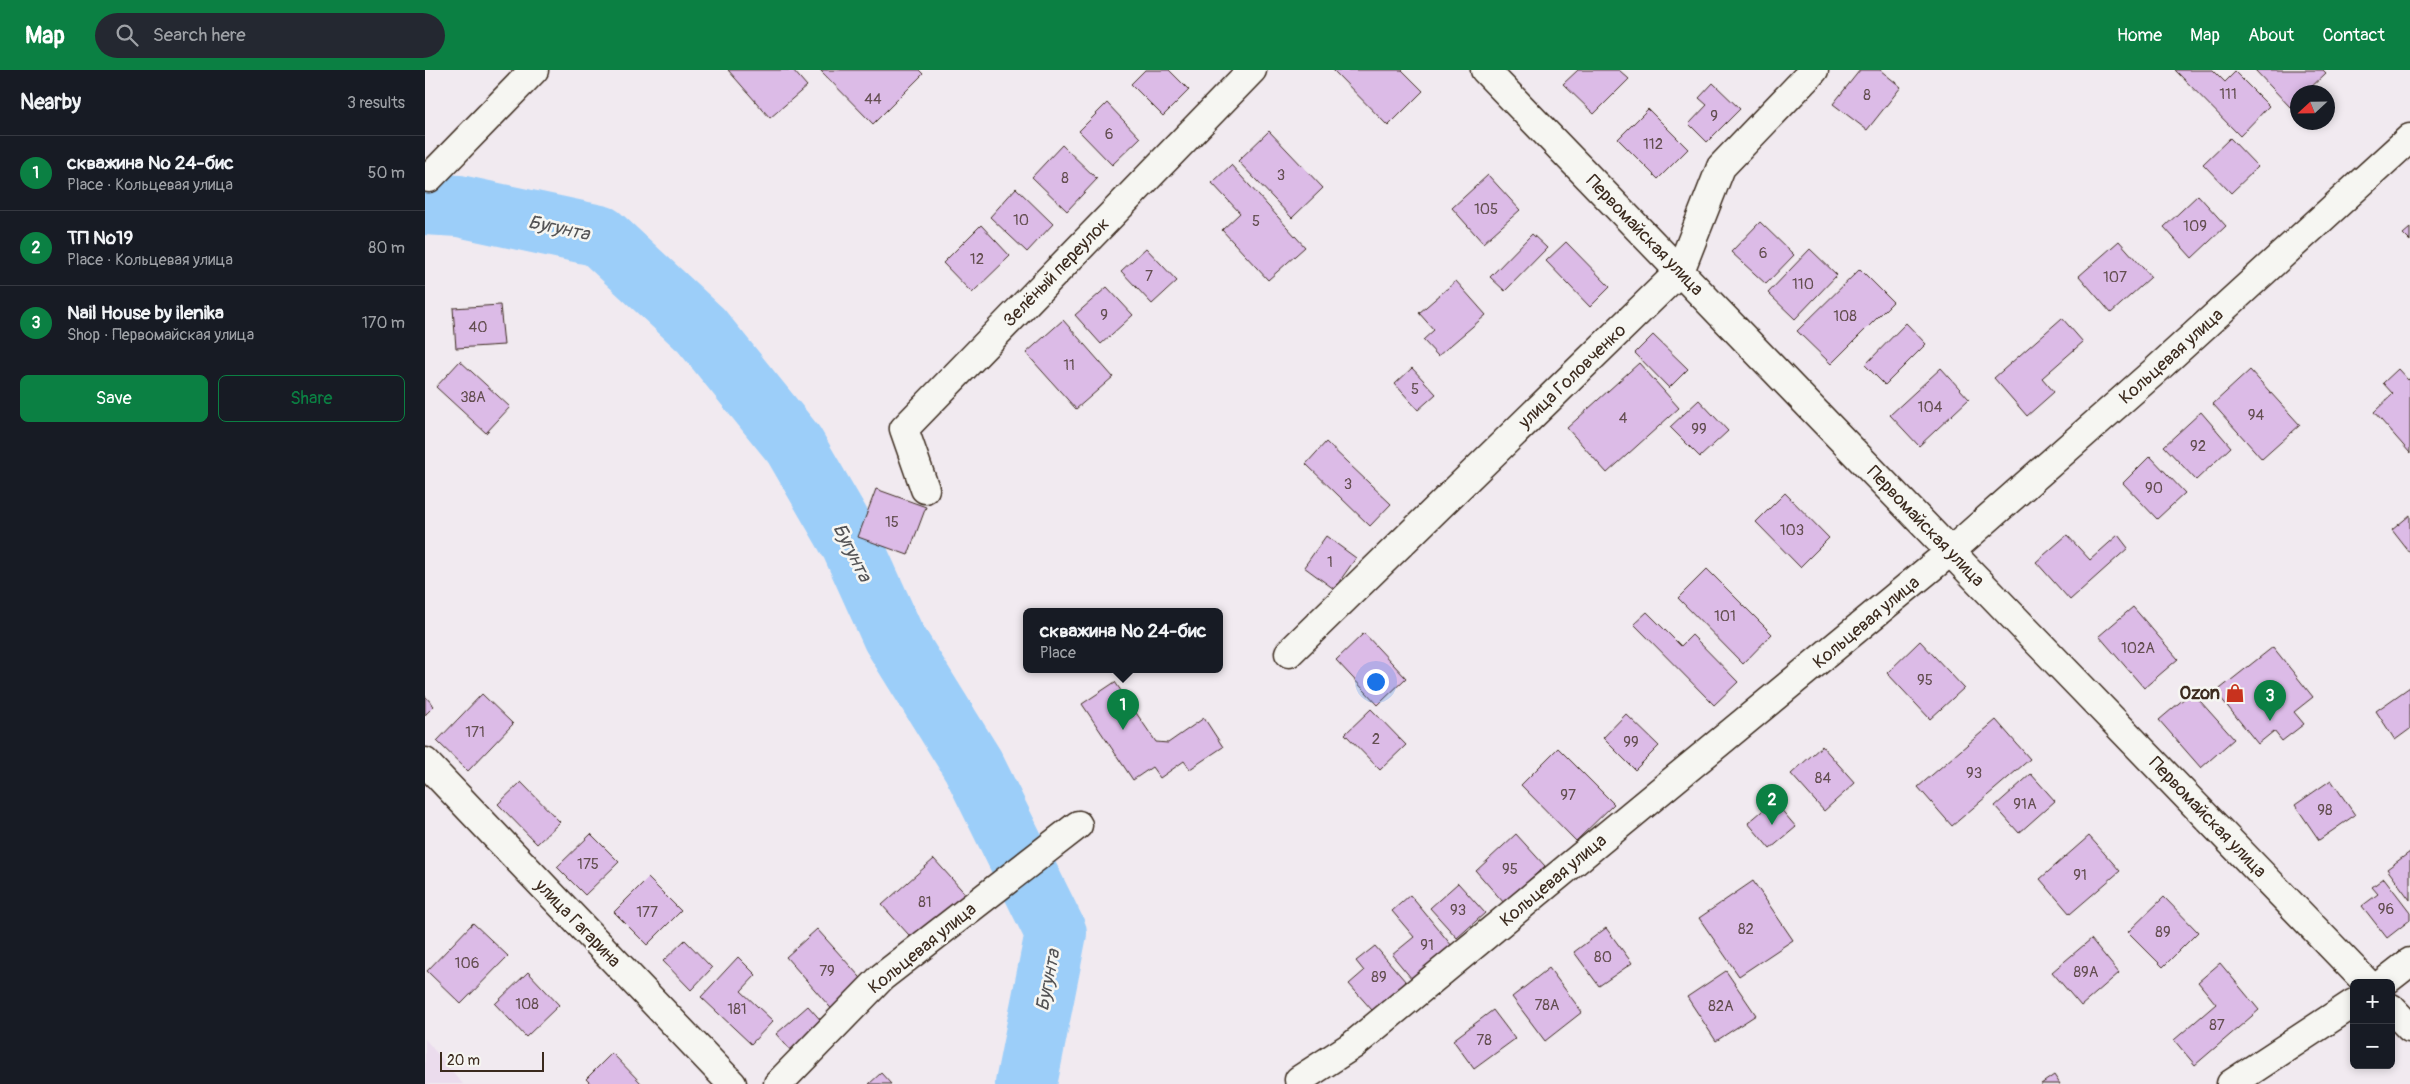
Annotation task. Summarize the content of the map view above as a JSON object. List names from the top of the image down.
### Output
{
  "streets": {
    "street": [
      "Первомайская улица",
      "Зелёный переулок",
      "Кольцевая улица",
      "улица Головченко",
      "улица Гагарина"
    ]
  },
  "crossings": [
    ["Первомайская улица", "Кольцевая улица"],
    ["Первомайская улица", "улица Головченко"]
  ],
  "water": ["Бугунта"],
  "places": {
    "shop": ["Ozon"]
  },
  "house_numbers": [
    "111",
    "8",
    "44",
    "9",
    "6",
    "112",
    "3",
    "8",
    "105",
    "10",
    "5",
    "109",
    "6",
    "12",
    "7",
    "107",
    "110",
    "9",
    "108",
    "40",
    "11",
    "5",
    "38А",
    "104",
    "94",
    "4",
    "99",
    "92",
    "3",
    "90",
    "15",
    "103",
    "1",
    "101",
    "102А",
    "95",
    "171",
    "2",
    "99",
    "93",
    "84",
    "97",
    "91А",
    "98",
    "175",
    "95",
    "91",
    "81",
    "96",
    "93",
    "177",
    "82",
    "89",
    "91",
    "80",
    "106",
    "79",
    "89А",
    "89",
    "108",
    "78А",
    "82А",
    "181",
    "87",
    "78"
  ],
  "scale_bar": "20 m",
  "north": "left",
  "page": {
    "header": "Map",
    "search": "Search here",
    "nav": [
      "Home",
      "Map",
      "About",
      "Contact"
    ],
    "heading": ["Nearby", "3 results"],
    "list": [
      {
        "mark": "1",
        "name": "скважина № 24-бис",
        "note": "Place · Кольцевая улица",
        "value": "50 m"
      },
      {
        "mark": "2",
        "name": "ТП №19",
        "note": "Place · Кольцевая улица",
        "value": "80 m"
      },
      {
        "mark": "3",
        "name": "Nail House by ilenika",
        "note": "Shop · Первомайская улица",
        "value": "170 m"
      }
    ],
    "buttons": ["Save", "Share"],
    "popup": ["скважина № 24-бис", "Place"],
    "pins": ["3", "1", "2"],
    "map_buttons": ["+", "−"],
    "scale": "20 m"
  }
}
